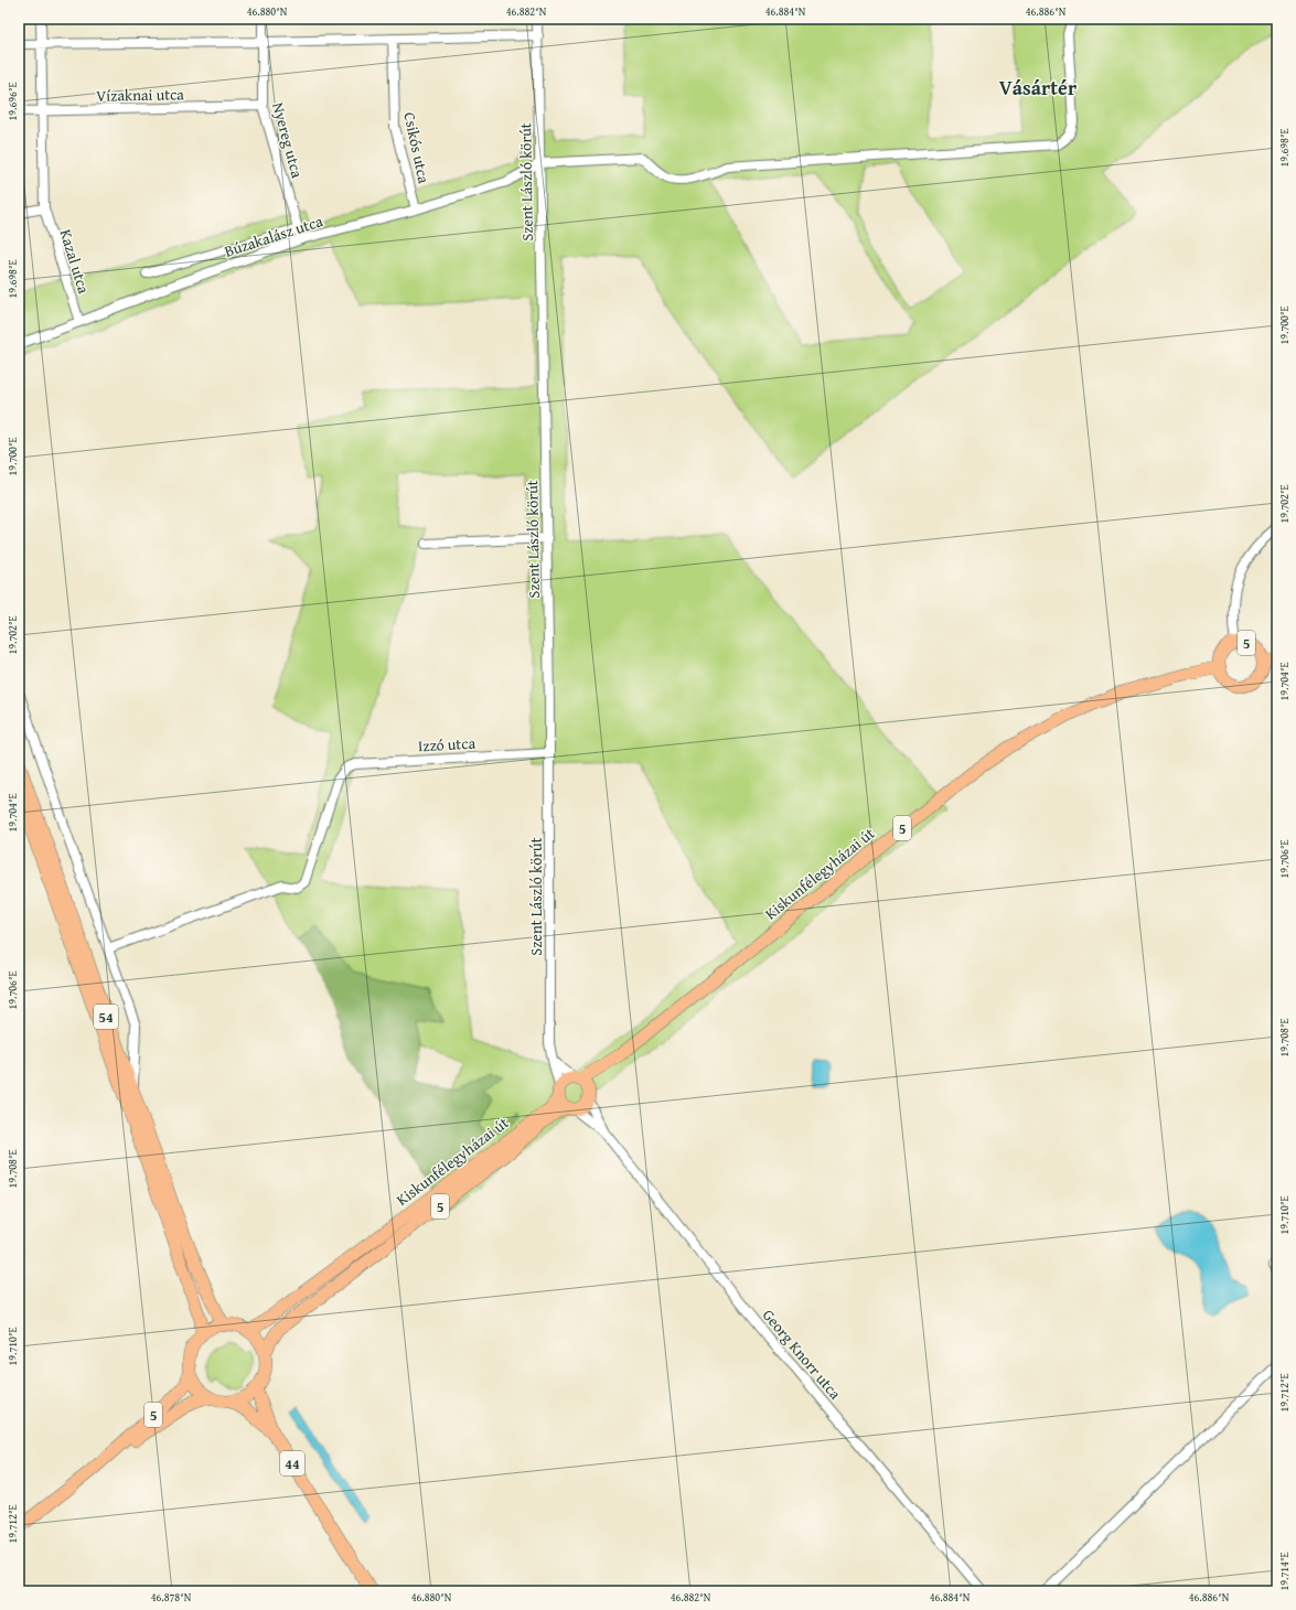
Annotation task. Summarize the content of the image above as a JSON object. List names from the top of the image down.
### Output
{
  "streets": {
    "main road": [
      "5",
      "Kiskunfélegyházai út",
      "54",
      "44"
    ],
    "street": [
      "Vízaknai utca",
      "Nyereg utca",
      "Csikós utca",
      "Szent László körút",
      "Búzakalász utca",
      "Kazal utca",
      "Izzó utca",
      "Georg Knorr utca"
    ]
  },
  "crossings": [
    ["Vízaknai utca", "Nyereg utca"],
    ["Vízaknai utca", "Kazal utca"],
    ["Nyereg utca", "Búzakalász utca"],
    ["Csikós utca", "Búzakalász utca"],
    ["Szent László körút", "Búzakalász utca"],
    ["Szent László körút", "5"],
    ["Szent László körút", "Izzó utca"],
    ["Szent László körút", "Kiskunfélegyházai út"],
    ["Szent László körút", "Georg Knorr utca"],
    ["Búzakalász utca", "Kazal utca"],
    ["5", "Kiskunfélegyházai út"],
    ["5", "54"],
    ["5", "Georg Knorr utca"],
    ["5", "44"],
    ["Kiskunfélegyházai út", "54"],
    ["Kiskunfélegyházai út", "Georg Knorr utca"],
    ["Kiskunfélegyházai út", "44"],
    ["54", "44"]
  ],
  "districts": ["Vásártér"],
  "coordinates": [
    "46.880°N",
    "46.882°N",
    "46.884°N",
    "46.886°N",
    "19.696°E",
    "19.698°E",
    "19.700°E",
    "19.702°E",
    "19.704°E",
    "19.706°E",
    "19.708°E",
    "19.710°E",
    "19.712°E",
    "19.714°E",
    "46.878°N"
  ]
}
